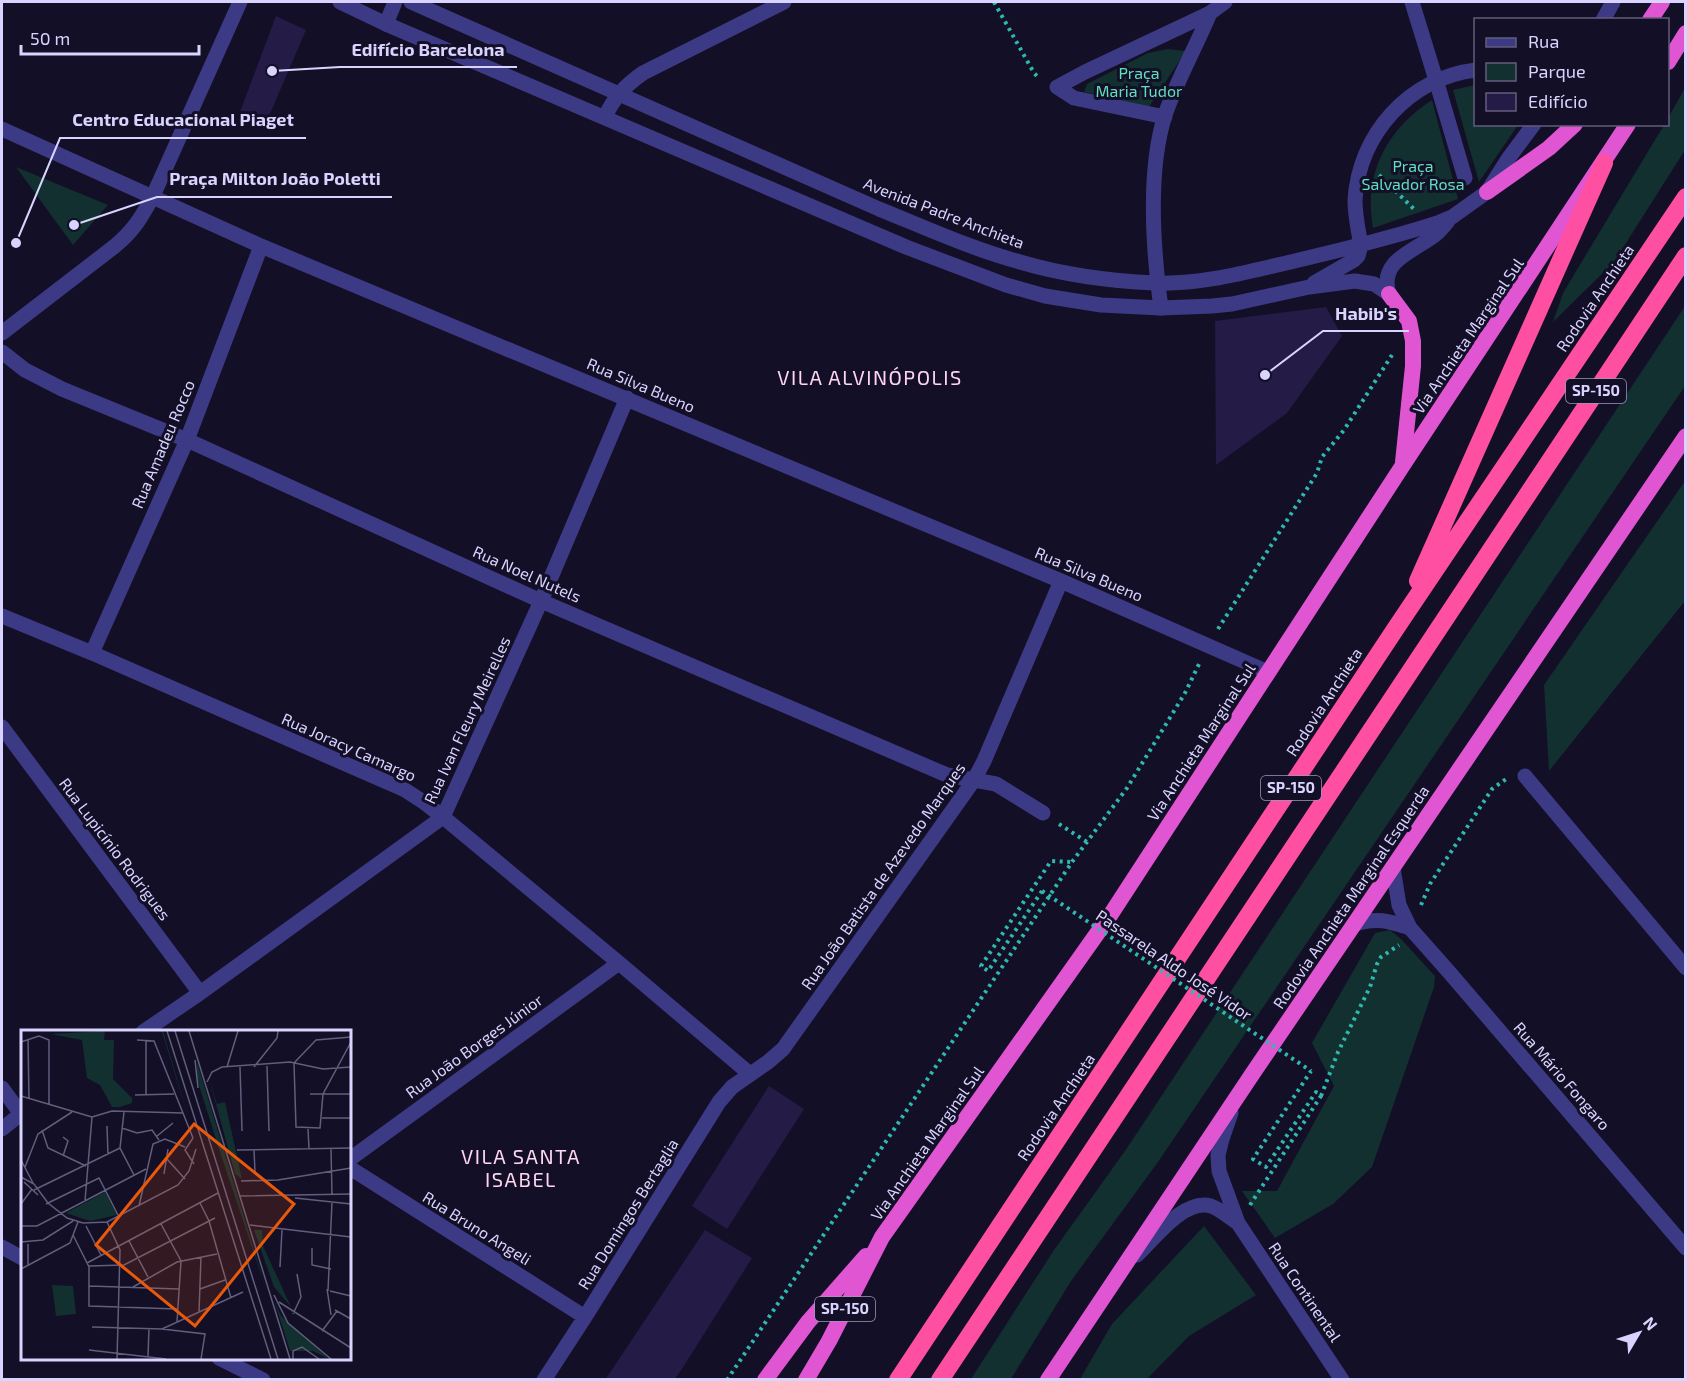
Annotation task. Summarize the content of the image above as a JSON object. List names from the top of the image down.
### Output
{
  "streets": {
    "highway": [
      "Rodovia Anchieta",
      "Via Anchieta Marginal Sul",
      "SP-150",
      "Rodovia Anchieta Marginal Esquerda"
    ],
    "street": [
      "Avenida Padre Anchieta",
      "Rua Silva Bueno",
      "Rua Amadeu Rocco",
      "Rua Noel Nutels",
      "Rua Ivan Fleury Meirelles",
      "Rua Joracy Camargo",
      "Rua Lupicínio Rodrigues",
      "Rua João Batista de Azevedo Marques",
      "Rua João Borges Júnior",
      "Rua Mário Fongaro",
      "Rua Domingos Bertaglia",
      "Rua Bruno Angeli",
      "Rua Continental"
    ],
    "path": ["Passarela Aldo José Vidor"]
  },
  "crossings": [
    ["Via Anchieta Marginal Sul", "Rua Silva Bueno"],
    ["Rua Silva Bueno", "Rua Amadeu Rocco"],
    ["Rua Silva Bueno", "Rua Ivan Fleury Meirelles"],
    ["Rua Silva Bueno", "Rua João Batista de Azevedo Marques"],
    ["Rua Amadeu Rocco", "Rua Noel Nutels"],
    ["Rua Amadeu Rocco", "Rua Joracy Camargo"],
    ["Rua Noel Nutels", "Rua Ivan Fleury Meirelles"],
    ["Rua Noel Nutels", "Rua João Batista de Azevedo Marques"],
    ["Rua Ivan Fleury Meirelles", "Rua Joracy Camargo"],
    ["Rua Ivan Fleury Meirelles", "Rua Lupicínio Rodrigues"],
    ["Rua Joracy Camargo", "Rua João Batista de Azevedo Marques"],
    ["Rua Joracy Camargo", "Rua João Borges Júnior"],
    ["Rua Joracy Camargo", "Rua Domingos Bertaglia"],
    ["Rua João Batista de Azevedo Marques", "Rua Domingos Bertaglia"],
    ["Rodovia Anchieta Marginal Esquerda", "Rua Continental"],
    ["Rua Domingos Bertaglia", "Rua Bruno Angeli"]
  ],
  "districts": ["VILA ALVINÓPOLIS", "VILA SANTA ISABEL"],
  "parks": ["Praça Maria Tudor", "Praça Salvador Rosa"],
  "places": [
    "Edifício Barcelona",
    "Praça Milton João Poletti",
    "Centro Educacional Piaget",
    "Habib's"
  ],
  "legend": ["Rua", "Parque", "Edifício"],
  "scale_bar": "50 m",
  "north": "top right"
}
